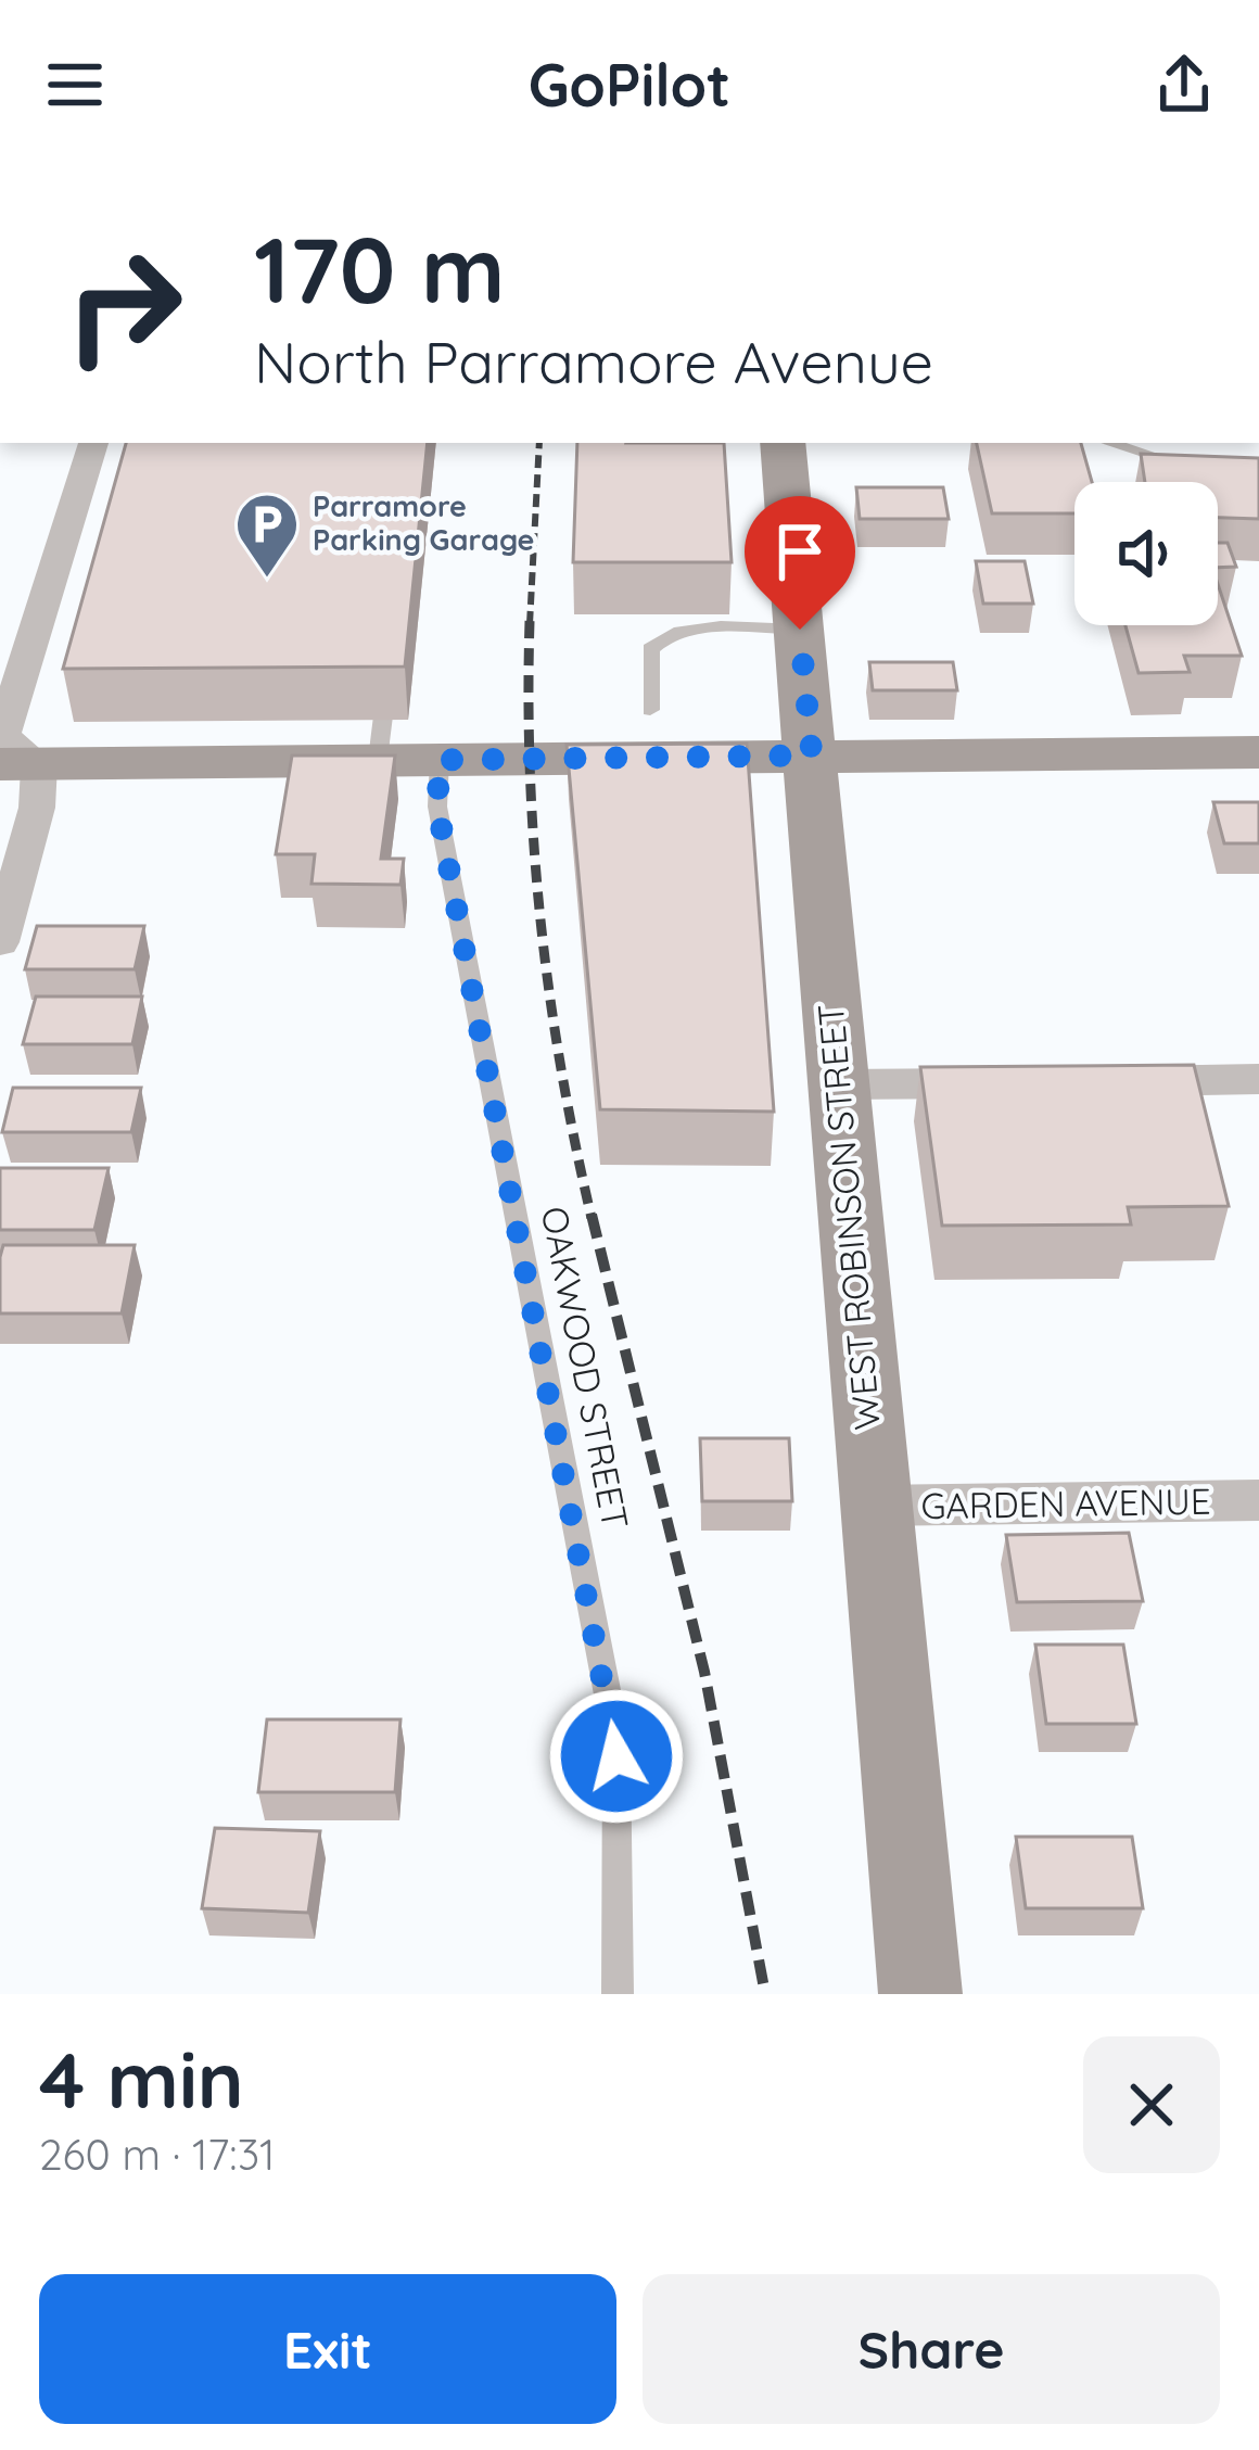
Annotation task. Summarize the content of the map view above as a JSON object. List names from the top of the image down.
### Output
{
  "streets": {
    "street": ["WEST ROBINSON STREET", "GARDEN AVENUE"],
    "lane": ["OAKWOOD STREET"]
  },
  "crossings": [
    ["WEST ROBINSON STREET", "GARDEN AVENUE"]
  ],
  "places": {
    "parking": ["Parramore Parking Garage"]
  },
  "page": {
    "header": "GoPilot",
    "turn": ["170 m", "North Parramore Avenue"],
    "heading": ["4 min", "260 m · 17:31"],
    "buttons": ["Exit", "Share"]
  }
}
